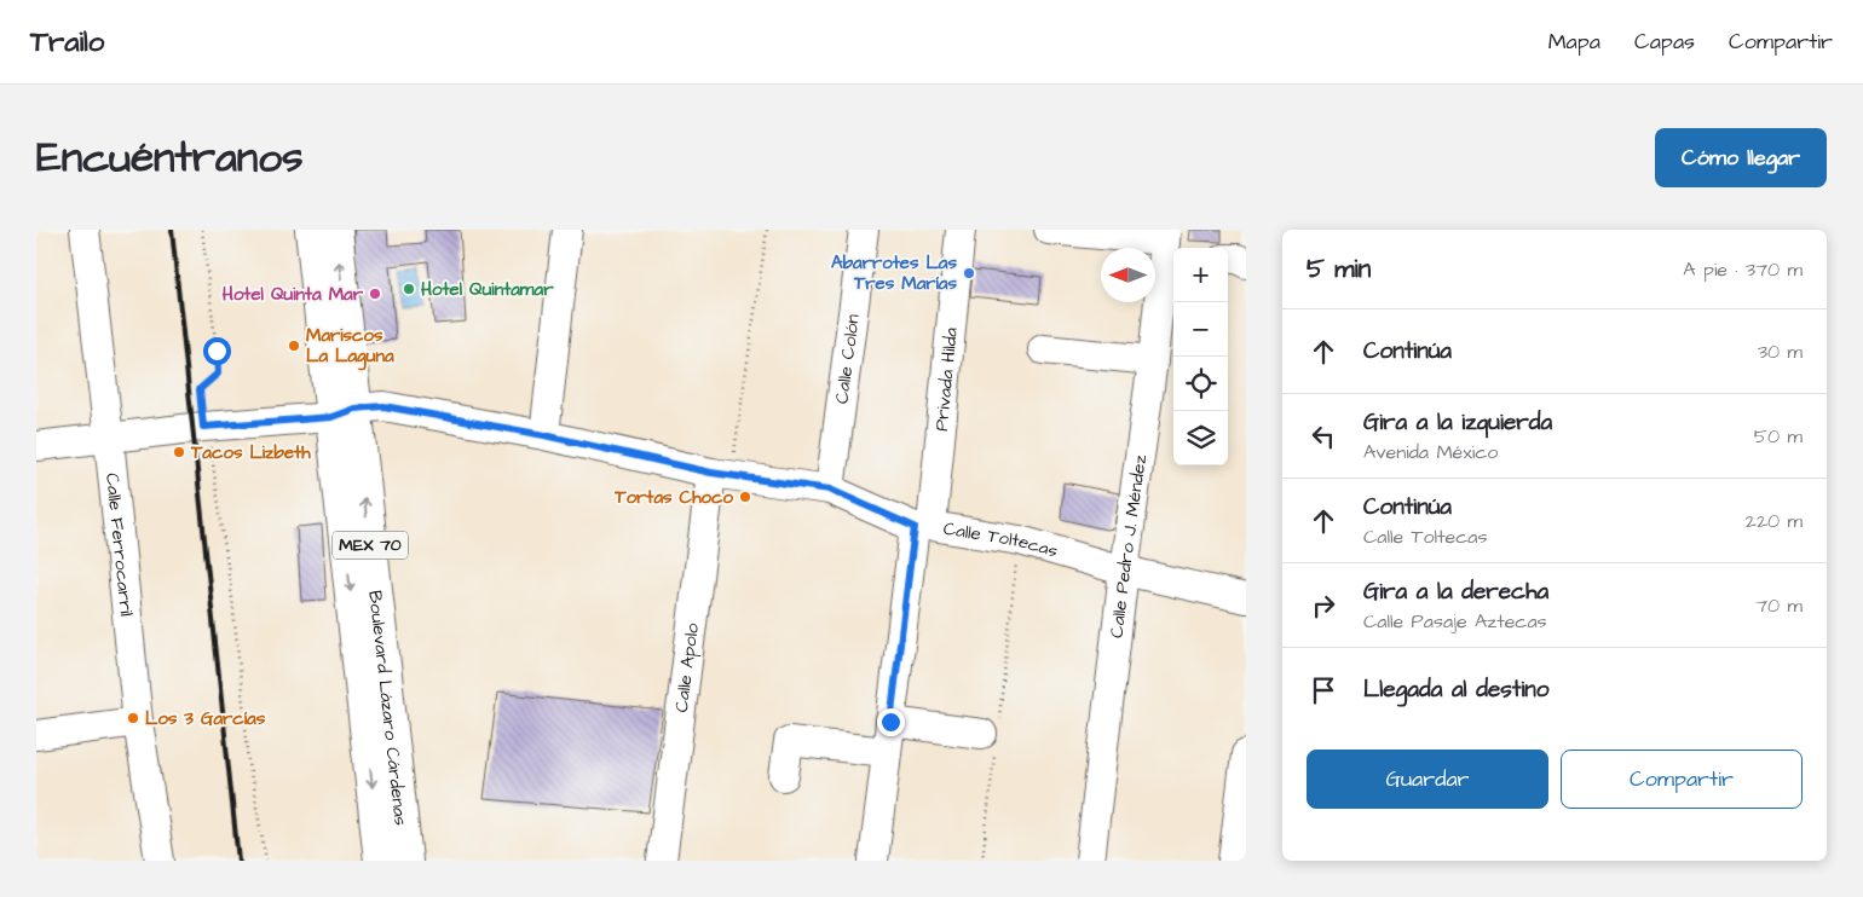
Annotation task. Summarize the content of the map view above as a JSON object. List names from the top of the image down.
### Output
{
  "streets": {
    "main road": ["MEX 70", "Boulevard Lázaro Cárdenas"],
    "street": [
      "Calle Colón",
      "Privada Hilda",
      "Calle Toltecas",
      "Calle Ferrocarril",
      "Calle Pedro J. Méndez",
      "Calle Apolo"
    ]
  },
  "crossings": [
    ["Calle Colón", "Calle Toltecas"],
    ["Privada Hilda", "Calle Toltecas"],
    ["Calle Toltecas", "Calle Ferrocarril"],
    ["Calle Toltecas", "Calle Pedro J. Méndez"],
    ["Calle Toltecas", "Calle Apolo"],
    ["Calle Toltecas", "Boulevard Lázaro Cárdenas"]
  ],
  "places": [
    "Abarrotes Las Tres Marías",
    "Hotel Quintamar",
    "Hotel Quinta Mar",
    "Mariscos La Laguna",
    "Tacos Lizbeth",
    "Tortas Choco",
    "Los 3 Garcías"
  ],
  "north": "left",
  "page": {
    "header": "Trailo",
    "nav": ["Mapa", "Capas", "Compartir"],
    "title": "Encuéntranos",
    "buttons": [
      "Cómo llegar",
      ["Guardar", "Compartir"]
    ],
    "heading": ["5 min", "A pie · 370 m"],
    "map_buttons": ["+", "−"],
    "list": [
      ["Continúa", "30 m"],
      ["Gira a la izquierda", "Avenida México", "50 m"],
      ["Continúa", "Calle Toltecas", "220 m"],
      ["Gira a la derecha", "Calle Pasaje Aztecas", "70 m"],
      "Llegada al destino"
    ]
  }
}
